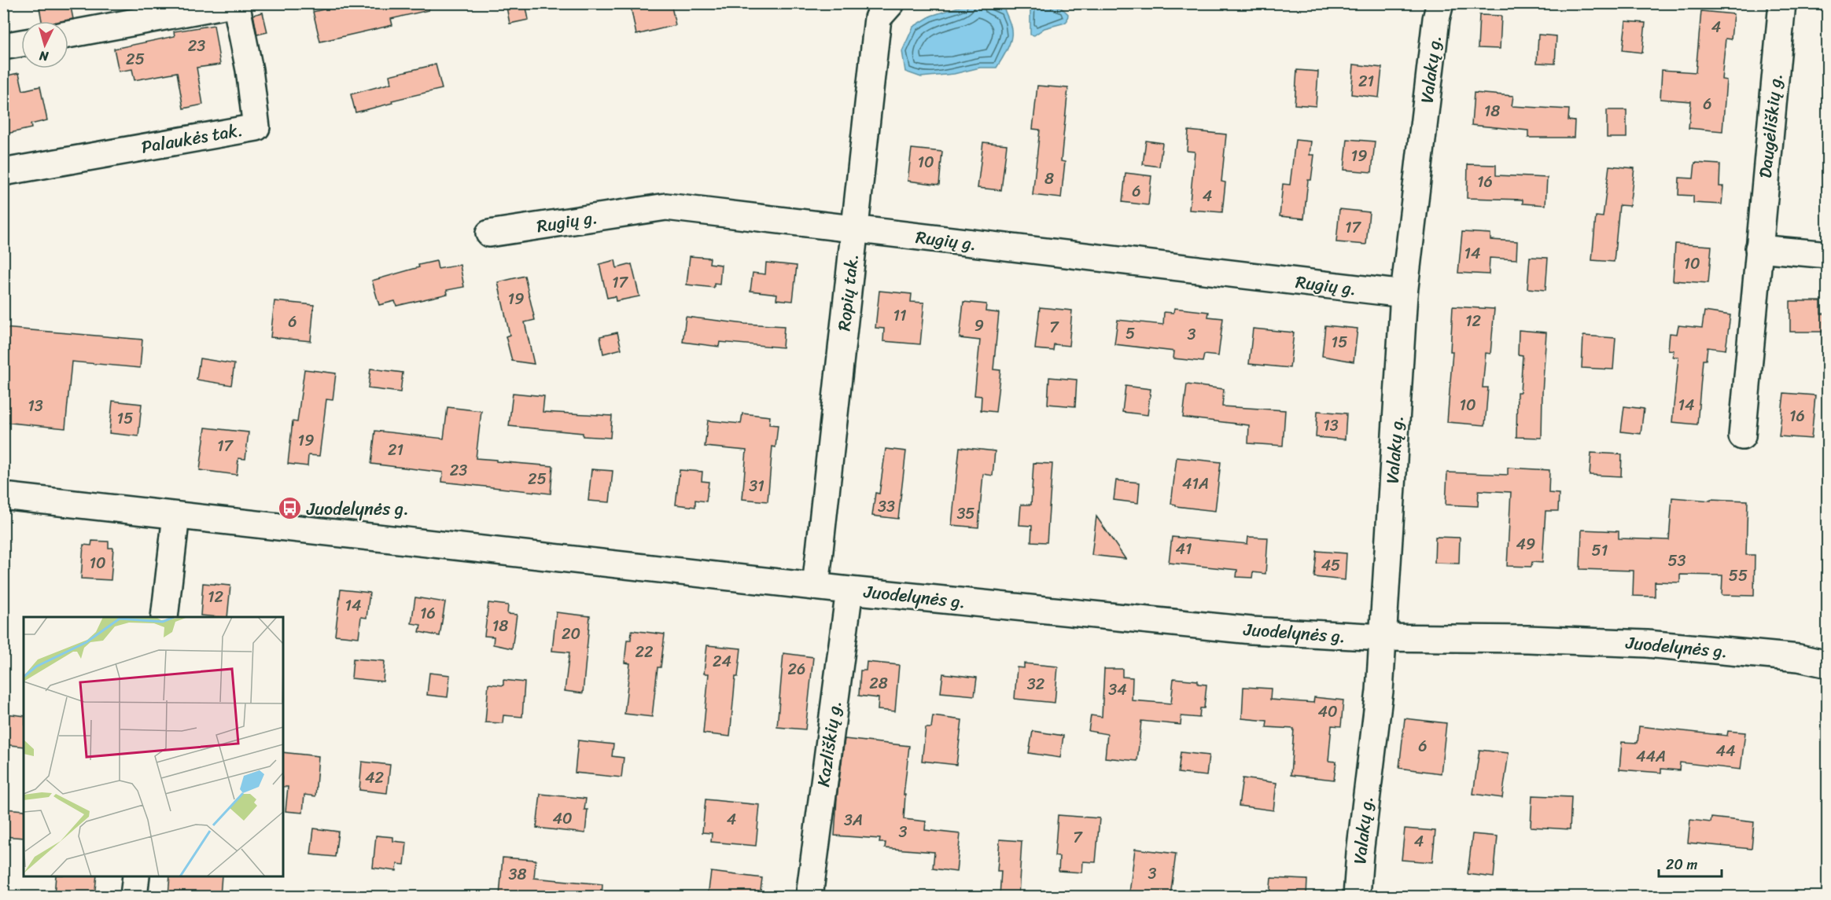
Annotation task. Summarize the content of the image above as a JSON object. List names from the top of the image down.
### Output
{
  "streets": {
    "street": [
      "Valakų g.",
      "Daugėliškių g.",
      "Palaukės tak.",
      "Rugių g.",
      "Ropių tak.",
      "Juodelynės g.",
      "Kazliškių g."
    ]
  },
  "crossings": [
    ["Valakų g.", "Rugių g."],
    ["Valakų g.", "Juodelynės g."],
    ["Rugių g.", "Ropių tak."],
    ["Ropių tak.", "Juodelynės g."],
    ["Juodelynės g.", "Kazliškių g."]
  ],
  "places": {
    "bus stop": ["Juodelynės g."]
  },
  "house_numbers": [
    "4",
    "23",
    "25",
    "21",
    "6",
    "18",
    "19",
    "10",
    "8",
    "16",
    "6",
    "4",
    "17",
    "14",
    "10",
    "17",
    "19",
    "11",
    "12",
    "6",
    "9",
    "7",
    "5",
    "3",
    "15",
    "10",
    "14",
    "13",
    "16",
    "15",
    "13",
    "19",
    "17",
    "21",
    "23",
    "25",
    "41A",
    "31",
    "33",
    "35",
    "49",
    "41",
    "51",
    "53",
    "10",
    "45",
    "55",
    "12",
    "14",
    "16",
    "18",
    "20",
    "22",
    "24",
    "26",
    "28",
    "32",
    "34",
    "40",
    "6",
    "44",
    "44A",
    "42",
    "40",
    "4",
    "3A",
    "3",
    "7",
    "4",
    "3",
    "38"
  ],
  "scale_bar": "20 m",
  "north": "bottom"
}
